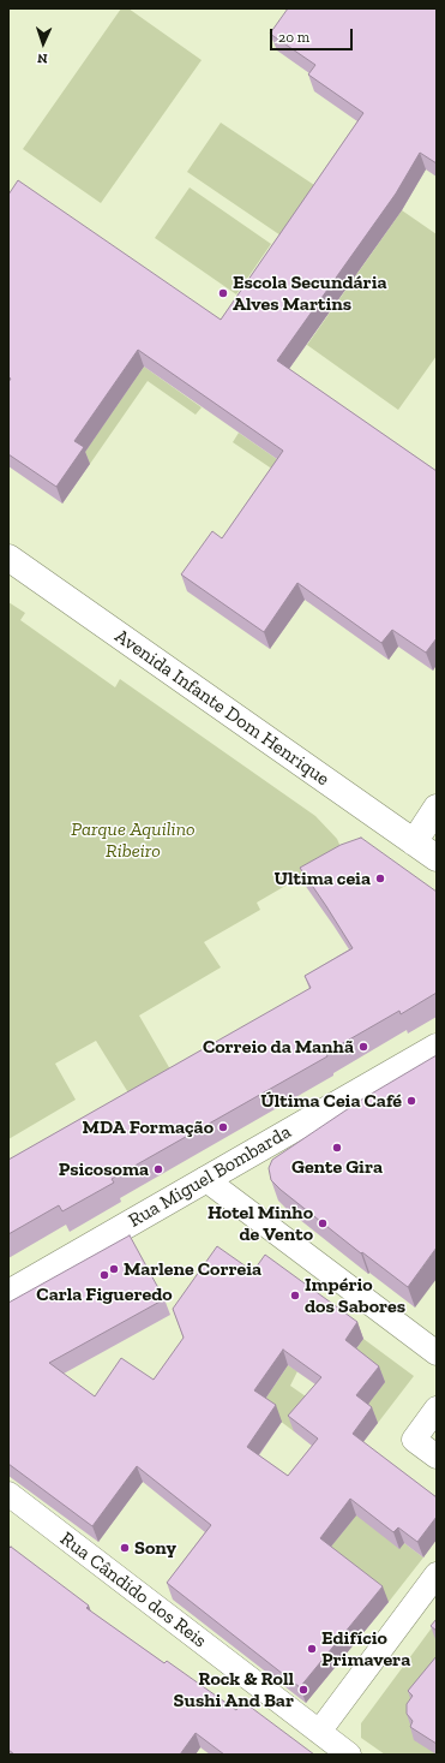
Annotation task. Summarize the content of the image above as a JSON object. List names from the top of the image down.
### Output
{
  "streets": {
    "main road": ["Avenida Infante Dom Henrique", "Rua Miguel Bombarda"],
    "street": ["Rua Cândido dos Reis"]
  },
  "parks": ["Parque Aquilino Ribeiro"],
  "places": [
    "Escola Secundária Alves Martins",
    "Ultima ceia",
    "Correio da Manhã",
    "Última Ceia Café",
    "MDA Formação",
    "Gente Gira",
    "Psicosoma",
    "Hotel Minho de Vento",
    "Marlene Correia",
    "Carla Figueredo",
    "Império dos Sabores",
    "Sony",
    "Edifício Primavera",
    "Rock & Roll Sushi And Bar"
  ],
  "scale_bar": "20 m",
  "north": "bottom"
}
